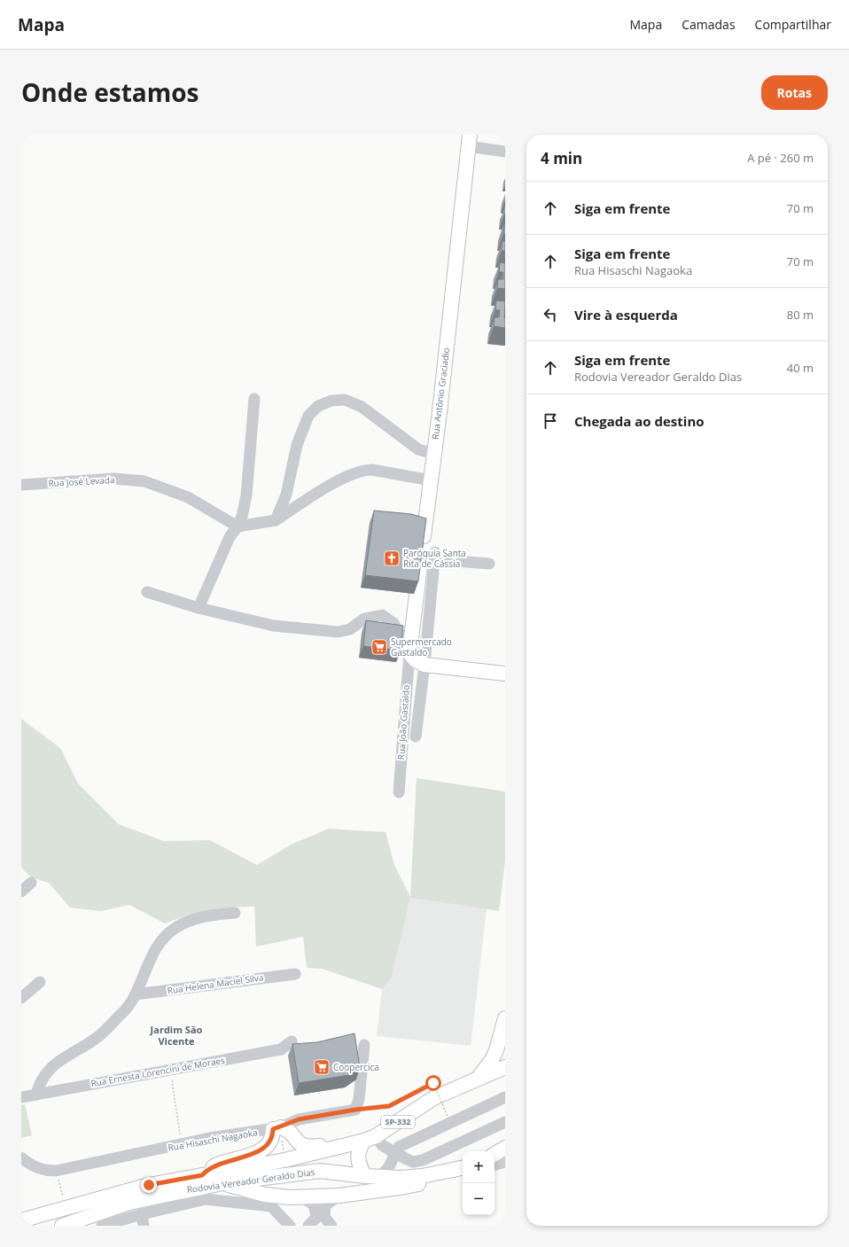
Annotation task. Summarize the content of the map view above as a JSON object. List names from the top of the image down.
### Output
{
  "streets": {
    "main road": ["Rua Antônio Graciadio", "SP-332", "Rodovia Vereador Geraldo Dias"],
    "street": [
      "Rua José Levada",
      "Rua João Gastaldo",
      "Rua Helena Maciel Silva",
      "Rua Ernesta Lorencini de Moraes",
      "Rua Hisaschi Nagaoka"
    ]
  },
  "crossings": [
    ["Rua Antônio Graciadio", "Rua João Gastaldo"]
  ],
  "districts": ["Jardim São Vicente"],
  "places": {
    "church": ["Paróquia Santa Rita de Cássia"],
    "supermarket": ["Supermercado Gastaldo", "Coopercica"]
  },
  "page": {
    "header": "Mapa",
    "nav": ["Mapa", "Camadas", "Compartilhar"],
    "title": "Onde estamos",
    "buttons": "Rotas",
    "heading": ["4 min", "A pé · 260 m"],
    "list": [
      ["Siga em frente", "70 m"],
      ["Siga em frente", "Rua Hisaschi Nagaoka", "70 m"],
      ["Vire à esquerda", "80 m"],
      ["Siga em frente", "Rodovia Vereador Geraldo Dias", "40 m"],
      "Chegada ao destino"
    ],
    "map_buttons": ["+", "−"]
  }
}
